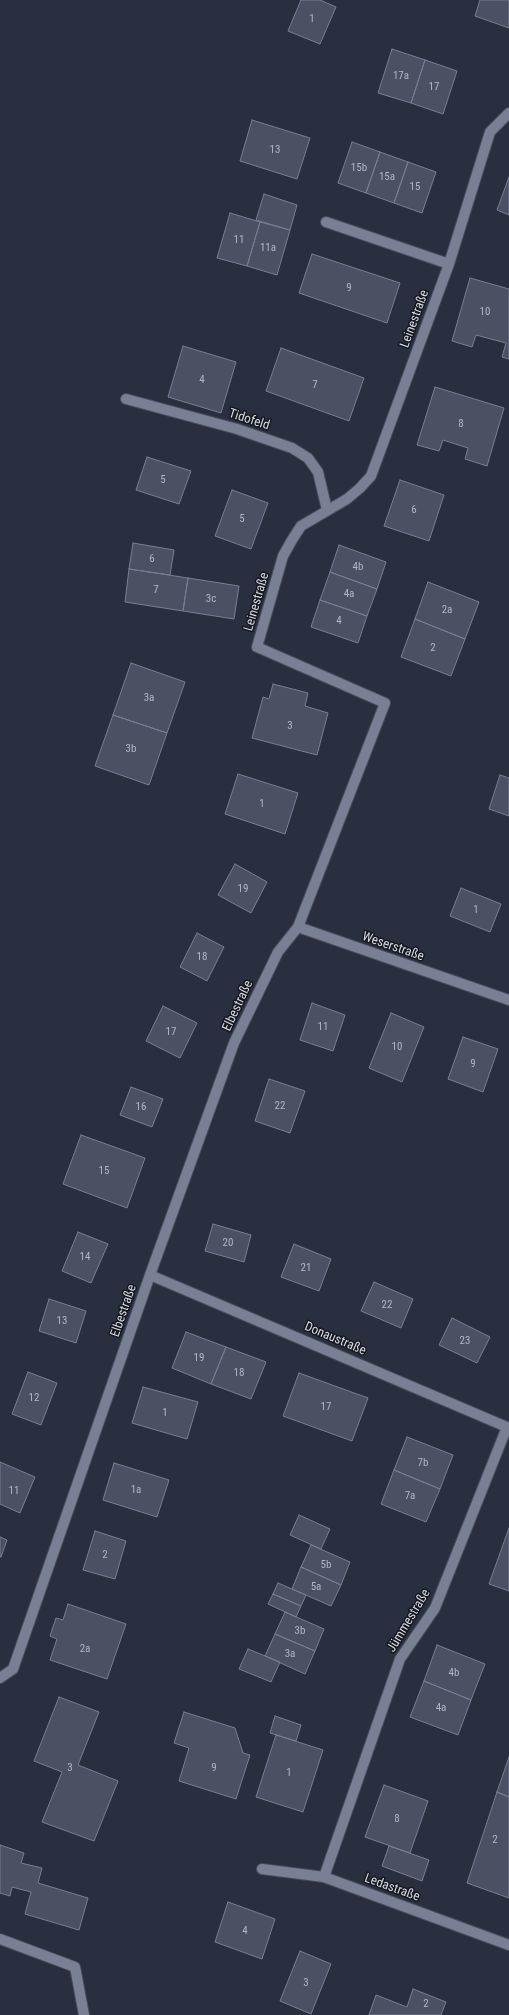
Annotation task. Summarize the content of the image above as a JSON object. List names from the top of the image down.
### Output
{
  "streets": {
    "street": [
      "Leinestraße",
      "Tidofeld",
      "Weserstraße",
      "Elbestraße",
      "Donaustraße",
      "Jümmestraße",
      "Ledastraße"
    ]
  },
  "crossings": [
    ["Leinestraße", "Tidofeld"],
    ["Leinestraße", "Weserstraße"],
    ["Leinestraße", "Elbestraße"],
    ["Weserstraße", "Elbestraße"],
    ["Elbestraße", "Donaustraße"],
    ["Donaustraße", "Jümmestraße"],
    ["Jümmestraße", "Ledastraße"]
  ],
  "house_numbers": [
    "1",
    "17a",
    "17",
    "13",
    "15b",
    "15a",
    "15",
    "11",
    "11a",
    "9",
    "10",
    "4",
    "7",
    "8",
    "5",
    "6",
    "5",
    "6",
    "4b",
    "7",
    "4a",
    "3c",
    "2a",
    "4",
    "2",
    "3a",
    "3",
    "3b",
    "1",
    "19",
    "1",
    "18",
    "11",
    "17",
    "10",
    "9",
    "22",
    "16",
    "15",
    "20",
    "14",
    "21",
    "22",
    "13",
    "23",
    "19",
    "18",
    "12",
    "17",
    "1",
    "7b",
    "1a",
    "11",
    "7a",
    "2",
    "5b",
    "5a",
    "3b",
    "2a",
    "3a",
    "4b",
    "4a",
    "3",
    "9",
    "1",
    "8",
    "2",
    "4",
    "3",
    "2"
  ]
}
